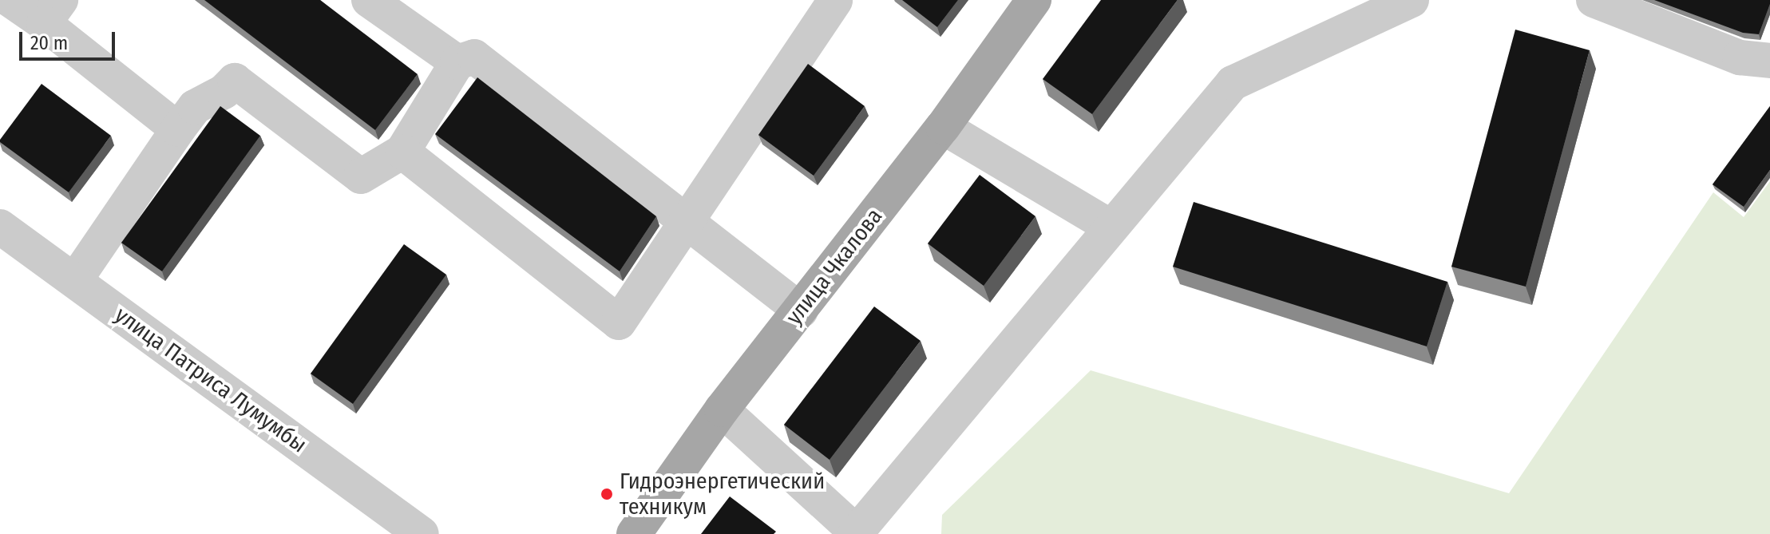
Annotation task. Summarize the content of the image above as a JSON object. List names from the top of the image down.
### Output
{
  "streets": {
    "main road": ["улица Чкалова"],
    "street": ["улица Патриса Лумумбы"]
  },
  "places": ["Гидроэнергетический техникум"],
  "scale_bar": "20 m"
}
